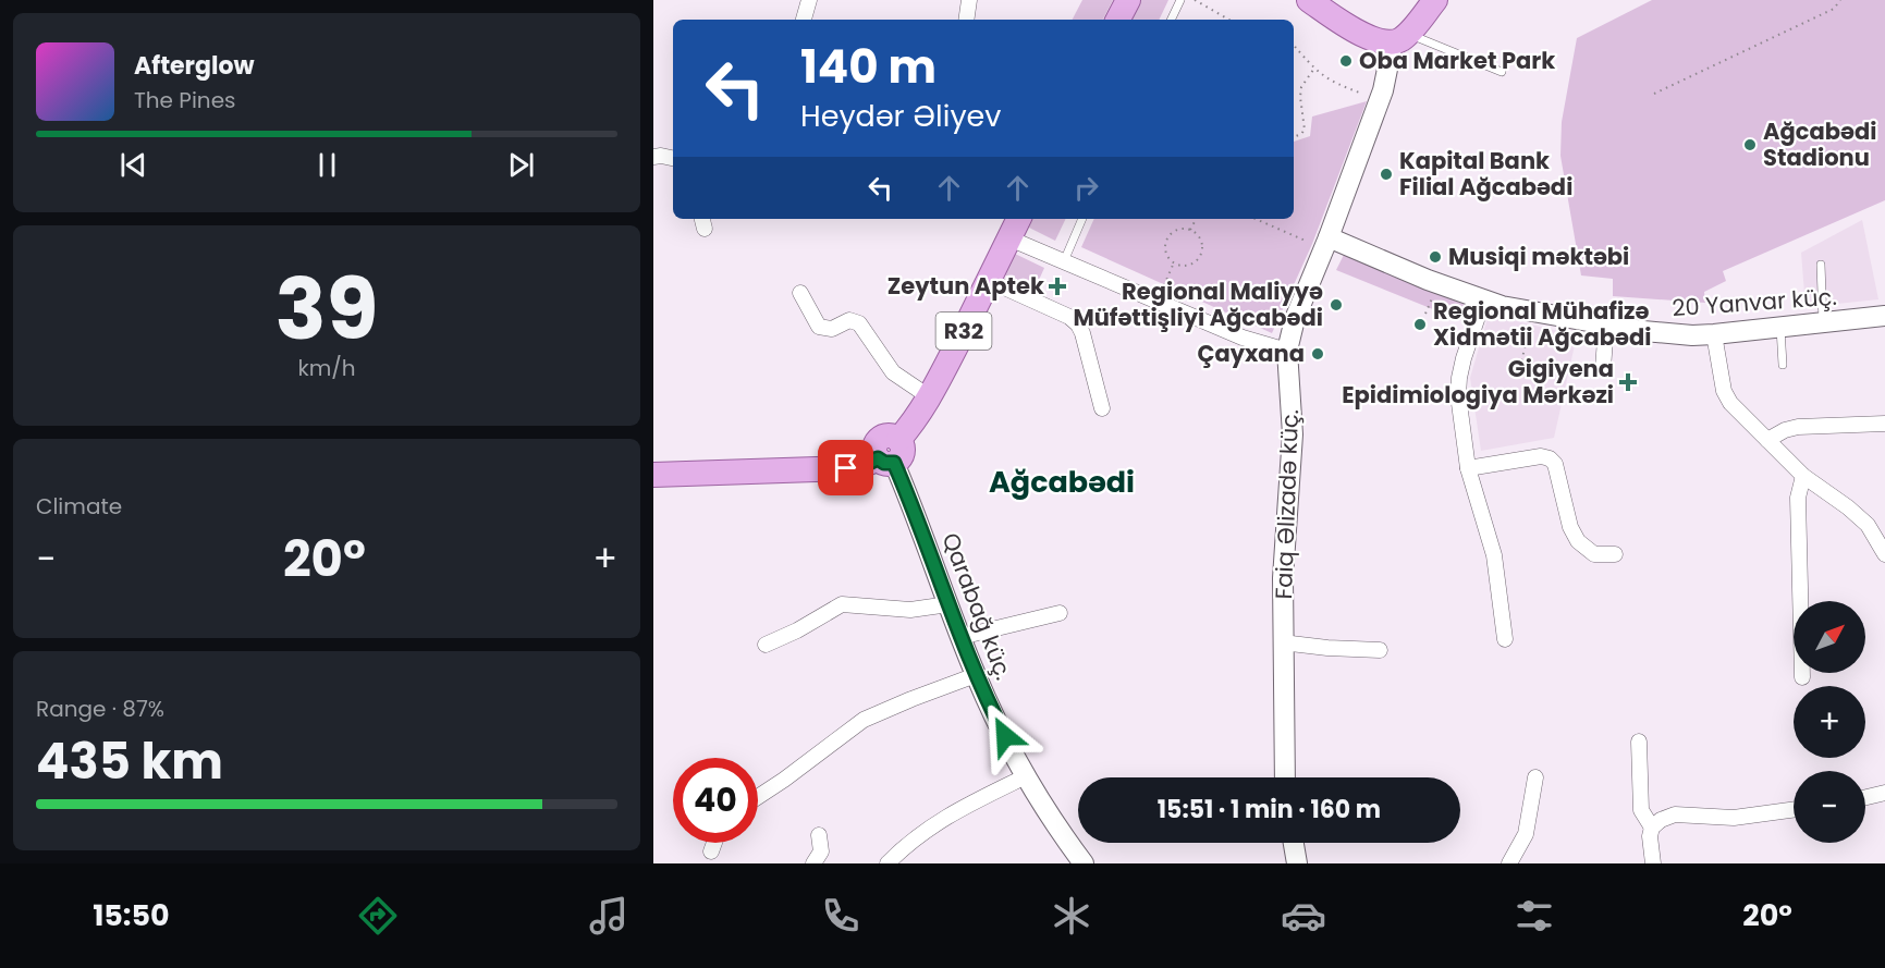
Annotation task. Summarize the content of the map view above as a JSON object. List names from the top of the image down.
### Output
{
  "streets": {
    "main road": ["R32", "Faiq Əlizadə küç."],
    "street": ["20 Yanvar küç.", "Qarabağ küç."]
  },
  "crossings": [
    ["20 Yanvar küç.", "Faiq Əlizadə küç."],
    ["R32", "Qarabağ küç."]
  ],
  "districts": ["Ağcabədi"],
  "places": {
    "other": [
      "Oba Market Park",
      "Ağcabədi Stadionu",
      "Kapital Bank Filial Ağcabədi",
      "Musiqi məktəbi",
      "Regional Maliyyə Müfəttişliyi Ağcabədi",
      "Regional Mühafizə Xidmətii Ağcabədi",
      "Çayxana"
    ],
    "health": ["Zeytun Aptek", "Gigiyena Epidimiologiya Mərkəzi"]
  },
  "north": "top right",
  "page": {
    "turn": ["140 m", "Heydər Əliyev"],
    "song": ["Afterglow", "The Pines"],
    "tile": [
      ["39", "km/h"],
      "Climate",
      ["Range · 87%", "435 km"]
    ],
    "heat": ["−", "20°", "+"],
    "map_buttons": ["+", "−"],
    "limit": "40",
    "trip": "15:51 · 1 min · 160 m",
    "tabs": ["15:50", "20°"]
  }
}
